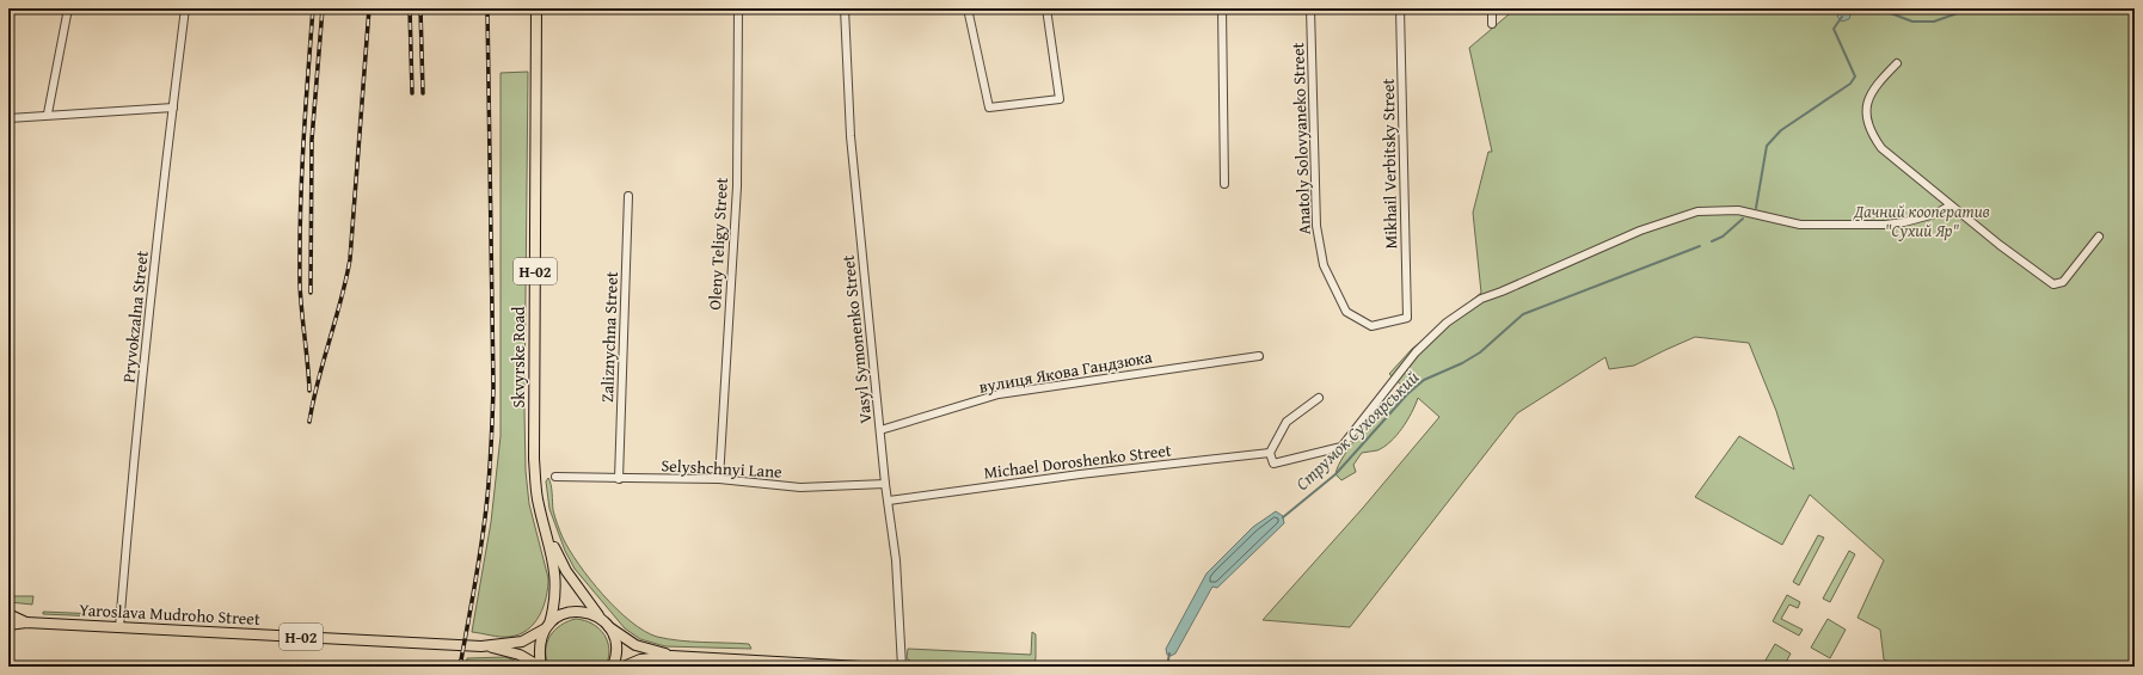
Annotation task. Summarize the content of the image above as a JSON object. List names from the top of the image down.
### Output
{
  "streets": {
    "main road": ["Н-02", "Skvyrske Road", "Yaroslava Mudroho Street"],
    "street": [
      "Anatoly Solovyaneko Street",
      "Mikhail Verbitsky Street",
      "Oleny Teligy Street",
      "Pryvokzalna Street",
      "Zaliznychna Street",
      "Vasyl Symonenko Street",
      "вулиця Якова Гандзюка",
      "Michael Doroshenko Street",
      "Selyshchnyi Lane"
    ]
  },
  "crossings": [
    ["Anatoly Solovyaneko Street", "Mikhail Verbitsky Street"],
    ["Oleny Teligy Street", "Selyshchnyi Lane"],
    ["Н-02", "Skvyrske Road"],
    ["Н-02", "Yaroslava Mudroho Street"],
    ["Pryvokzalna Street", "Yaroslava Mudroho Street"],
    ["Zaliznychna Street", "Selyshchnyi Lane"],
    ["Vasyl Symonenko Street", "вулиця Якова Гандзюка"],
    ["Vasyl Symonenko Street", "Michael Doroshenko Street"],
    ["Vasyl Symonenko Street", "Selyshchnyi Lane"],
    ["Skvyrske Road", "Yaroslava Mudroho Street"]
  ],
  "water": ["Струмок Сухоярський"],
  "parks": ["Дачний кооператив \"Сухий Яр\""]
}
